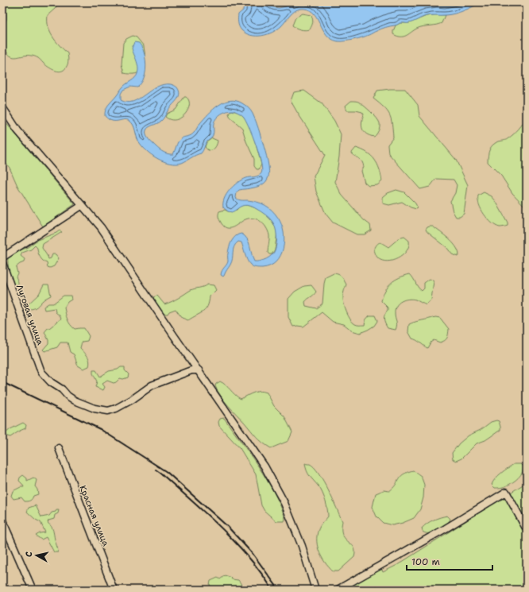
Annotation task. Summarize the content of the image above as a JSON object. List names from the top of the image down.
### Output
{
  "streets": {
    "street": ["Луговая улица", "Красная улица"]
  },
  "scale_bar": "100 m",
  "north": "left"
}
